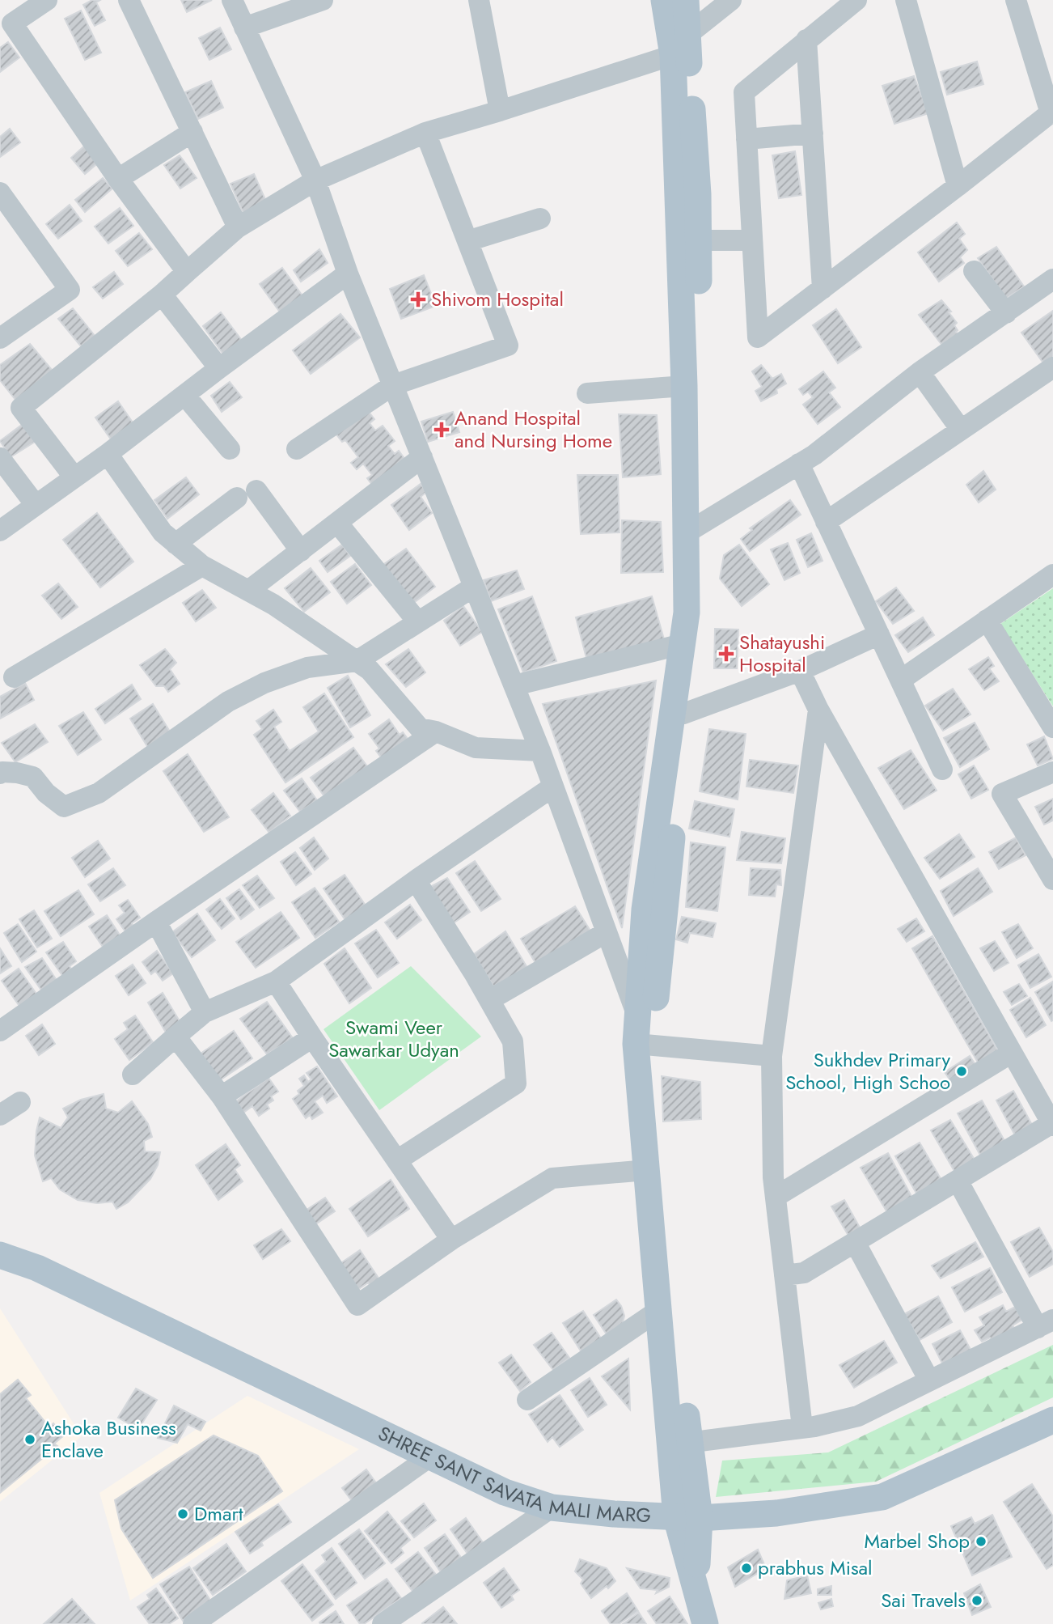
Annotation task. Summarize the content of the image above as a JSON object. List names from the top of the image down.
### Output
{
  "streets": {
    "main road": ["SHREE SANT SAVATA MALI MARG"]
  },
  "parks": ["Swami Veer Sawarkar Udyan"],
  "places": {
    "health": ["Shivom Hospital", "Anand Hospital and Nursing Home", "Shatayushi Hospital"],
    "other": [
      "Sukhdev Primary School, High Schoo",
      "Ashoka Business Enclave",
      "Dmart",
      "Marbel Shop",
      "prabhus Misal",
      "Sai Travels"
    ]
  }
}
